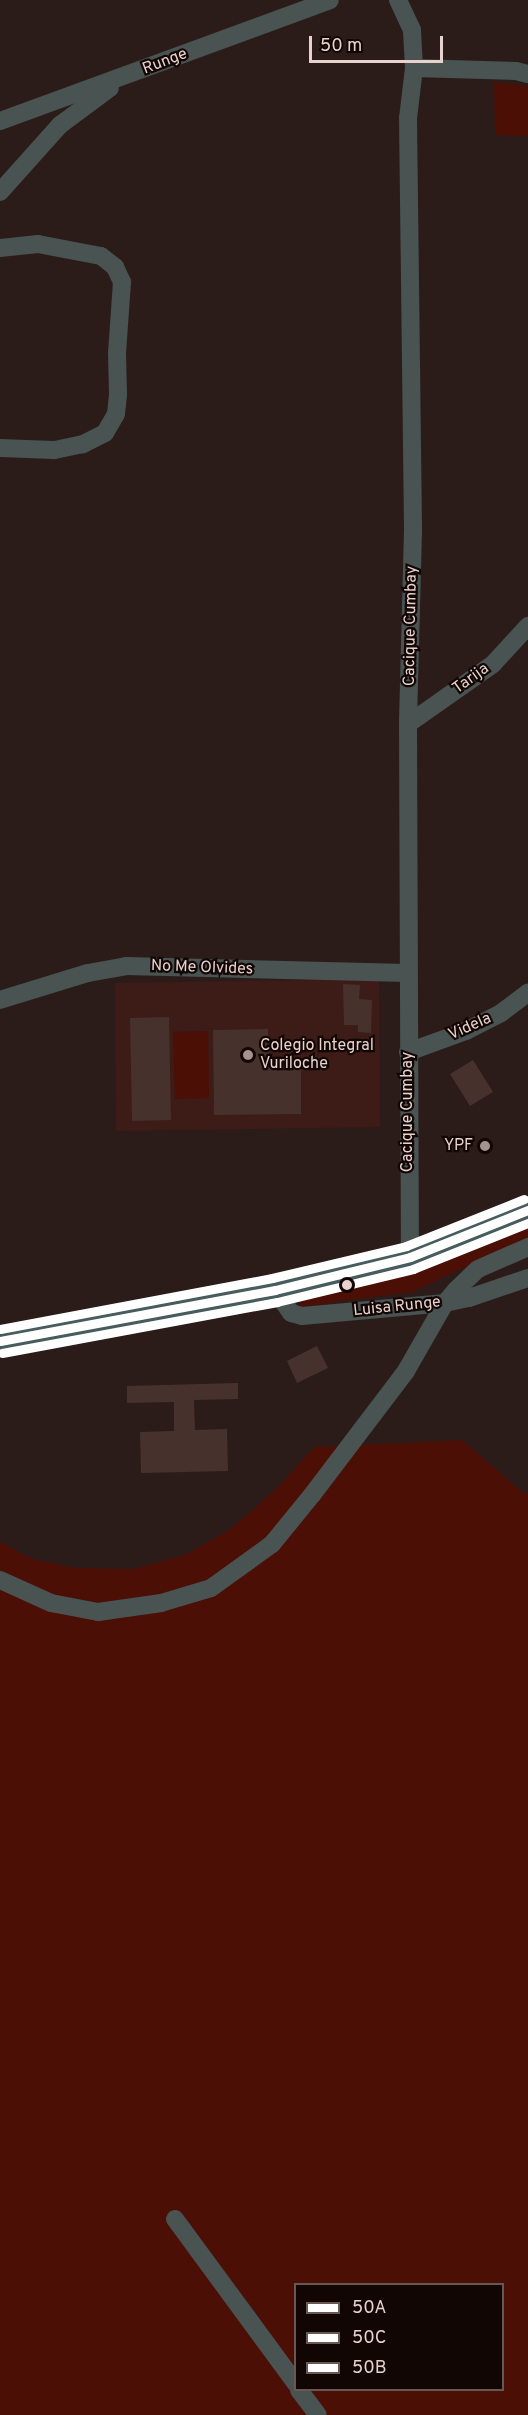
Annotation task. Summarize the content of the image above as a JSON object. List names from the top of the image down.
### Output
{
  "streets": {
    "street": [
      "Runge",
      "Cacique Cumbay",
      "Tarija",
      "No Me Olvides",
      "Videla",
      "Luisa Runge"
    ]
  },
  "crossings": [
    ["Cacique Cumbay", "Tarija"],
    ["Cacique Cumbay", "No Me Olvides"],
    ["Cacique Cumbay", "Videla"]
  ],
  "places": ["Colegio Integral Vuriloche", "YPF"],
  "lines": ["transit line 50B", "transit line 50A", "transit line 50C"],
  "legend": ["50A", "50C", "50B"],
  "scale_bar": "50 m"
}
